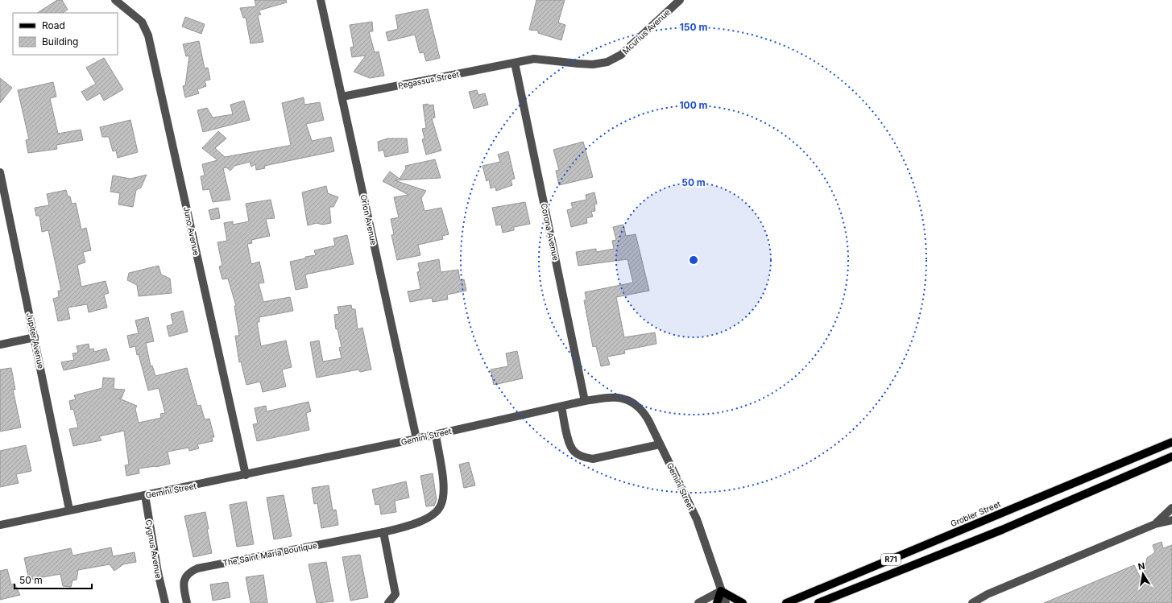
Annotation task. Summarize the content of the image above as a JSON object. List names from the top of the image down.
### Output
{
  "streets": {
    "main road": ["Grobler Street", "R71"],
    "street": [
      "Mcurius Avenue",
      "Pegassus Street",
      "Orion Avenue",
      "Juno Avenue",
      "Corona Avenue",
      "Jupiter Avenue",
      "Gemini Street",
      "Cygnus Avenue",
      "The Saint Maria Boutique"
    ]
  },
  "crossings": [
    ["Mcurius Avenue", "Pegassus Street"],
    ["Mcurius Avenue", "Corona Avenue"],
    ["Pegassus Street", "Orion Avenue"],
    ["Pegassus Street", "Corona Avenue"],
    ["Orion Avenue", "Gemini Street"],
    ["Juno Avenue", "Gemini Street"],
    ["Corona Avenue", "Gemini Street"],
    ["Jupiter Avenue", "Gemini Street"],
    ["Gemini Street", "Cygnus Avenue"],
    ["Gemini Street", "The Saint Maria Boutique"]
  ],
  "legend": ["Road", "Building"],
  "scale_bar": "50 m",
  "north": "top",
  "rings": ["150 m", "100 m", "50 m"]
}
